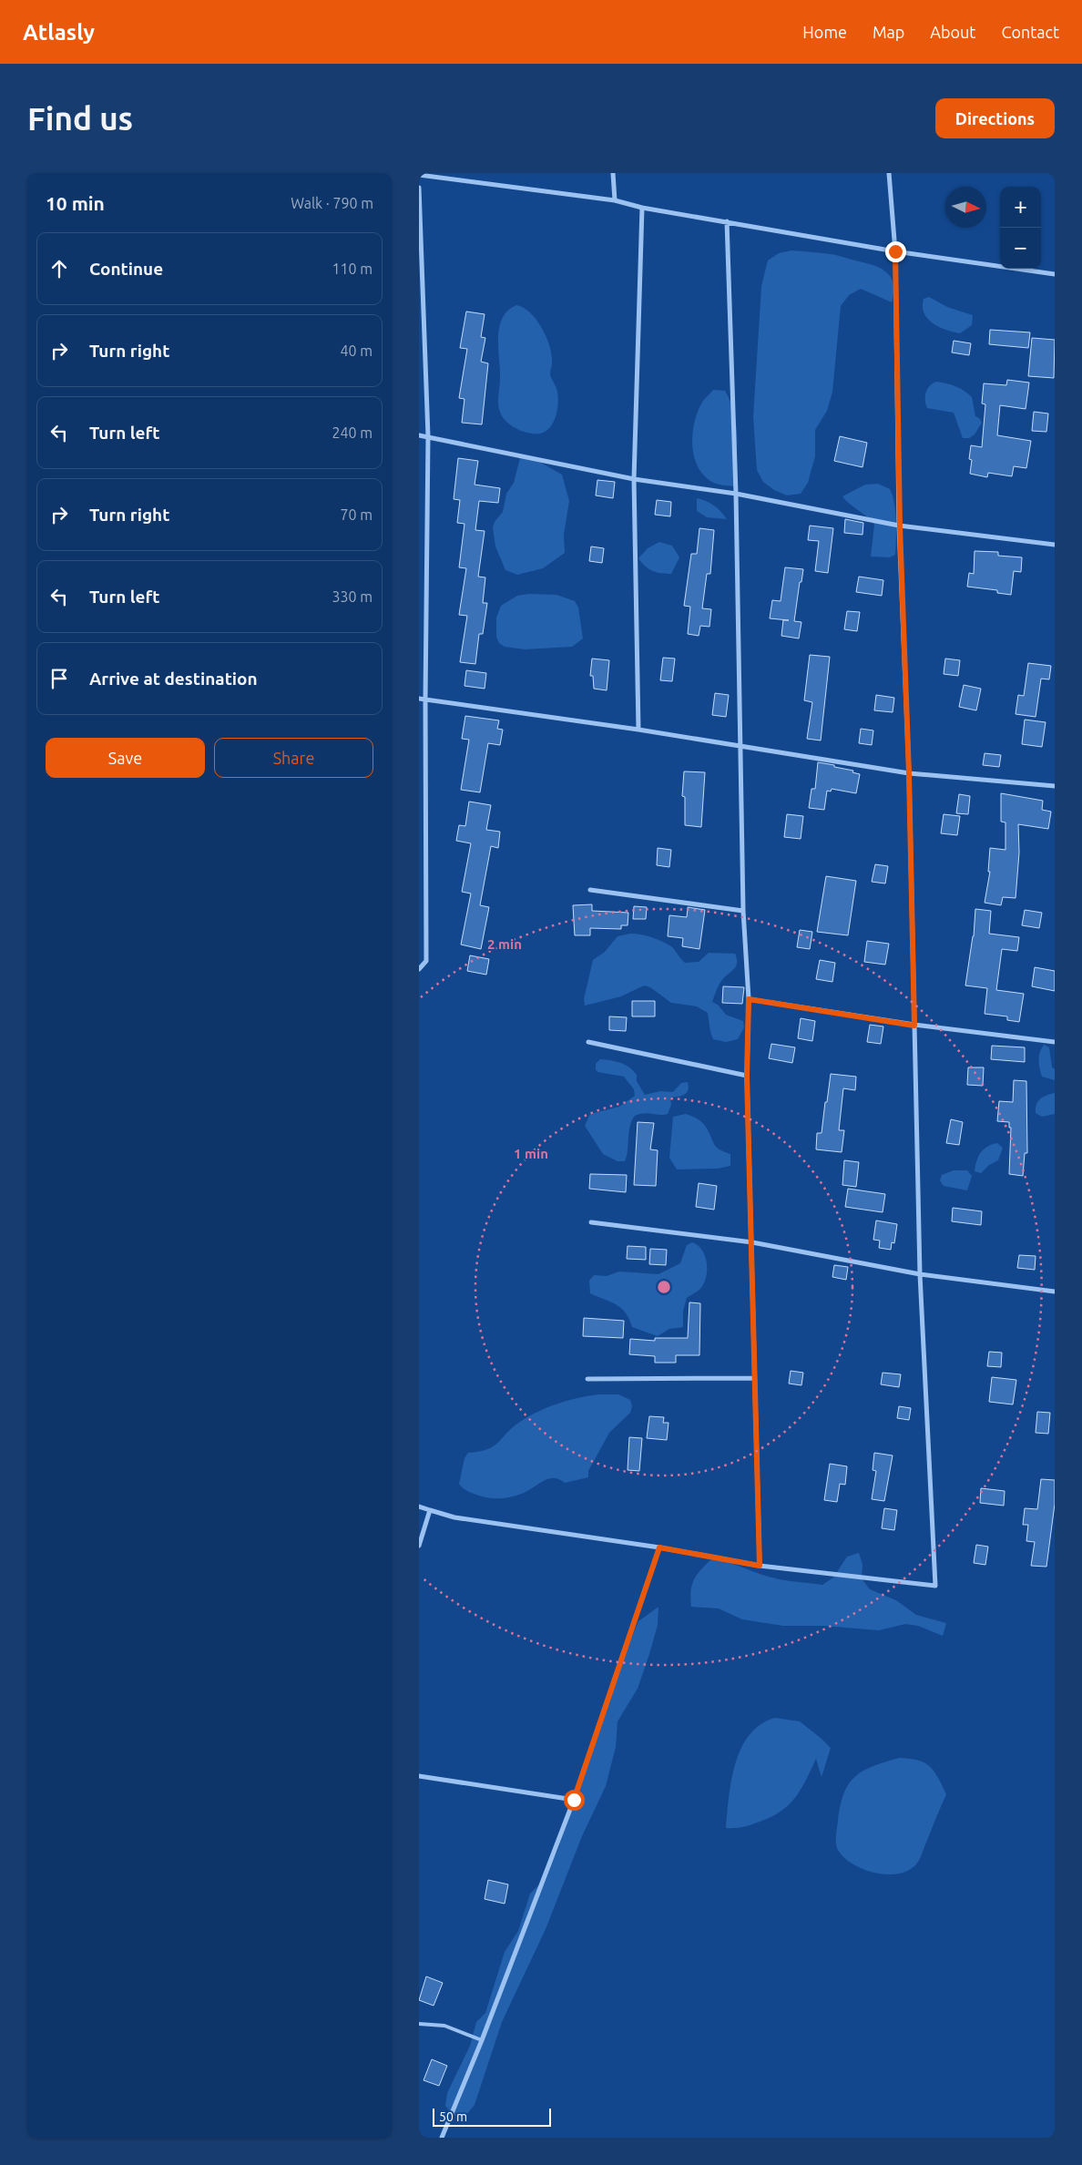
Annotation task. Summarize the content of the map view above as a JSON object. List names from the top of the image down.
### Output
{
  "scale_bar": "50 m",
  "north": "right",
  "page": {
    "header": "Atlasly",
    "nav": [
      "Home",
      "Map",
      "About",
      "Contact"
    ],
    "buttons": [
      "Directions",
      ["Save", "Share"]
    ],
    "title": "Find us",
    "heading": ["10 min", "Walk · 790 m"],
    "map_buttons": ["+", "−"],
    "list": [
      ["Continue", "110 m"],
      ["Turn right", "40 m"],
      ["Turn left", "240 m"],
      ["Turn right", "70 m"],
      ["Turn left", "330 m"],
      "Arrive at destination"
    ],
    "scale": "50 m"
  },
  "rings": ["2 min", "1 min"]
}
